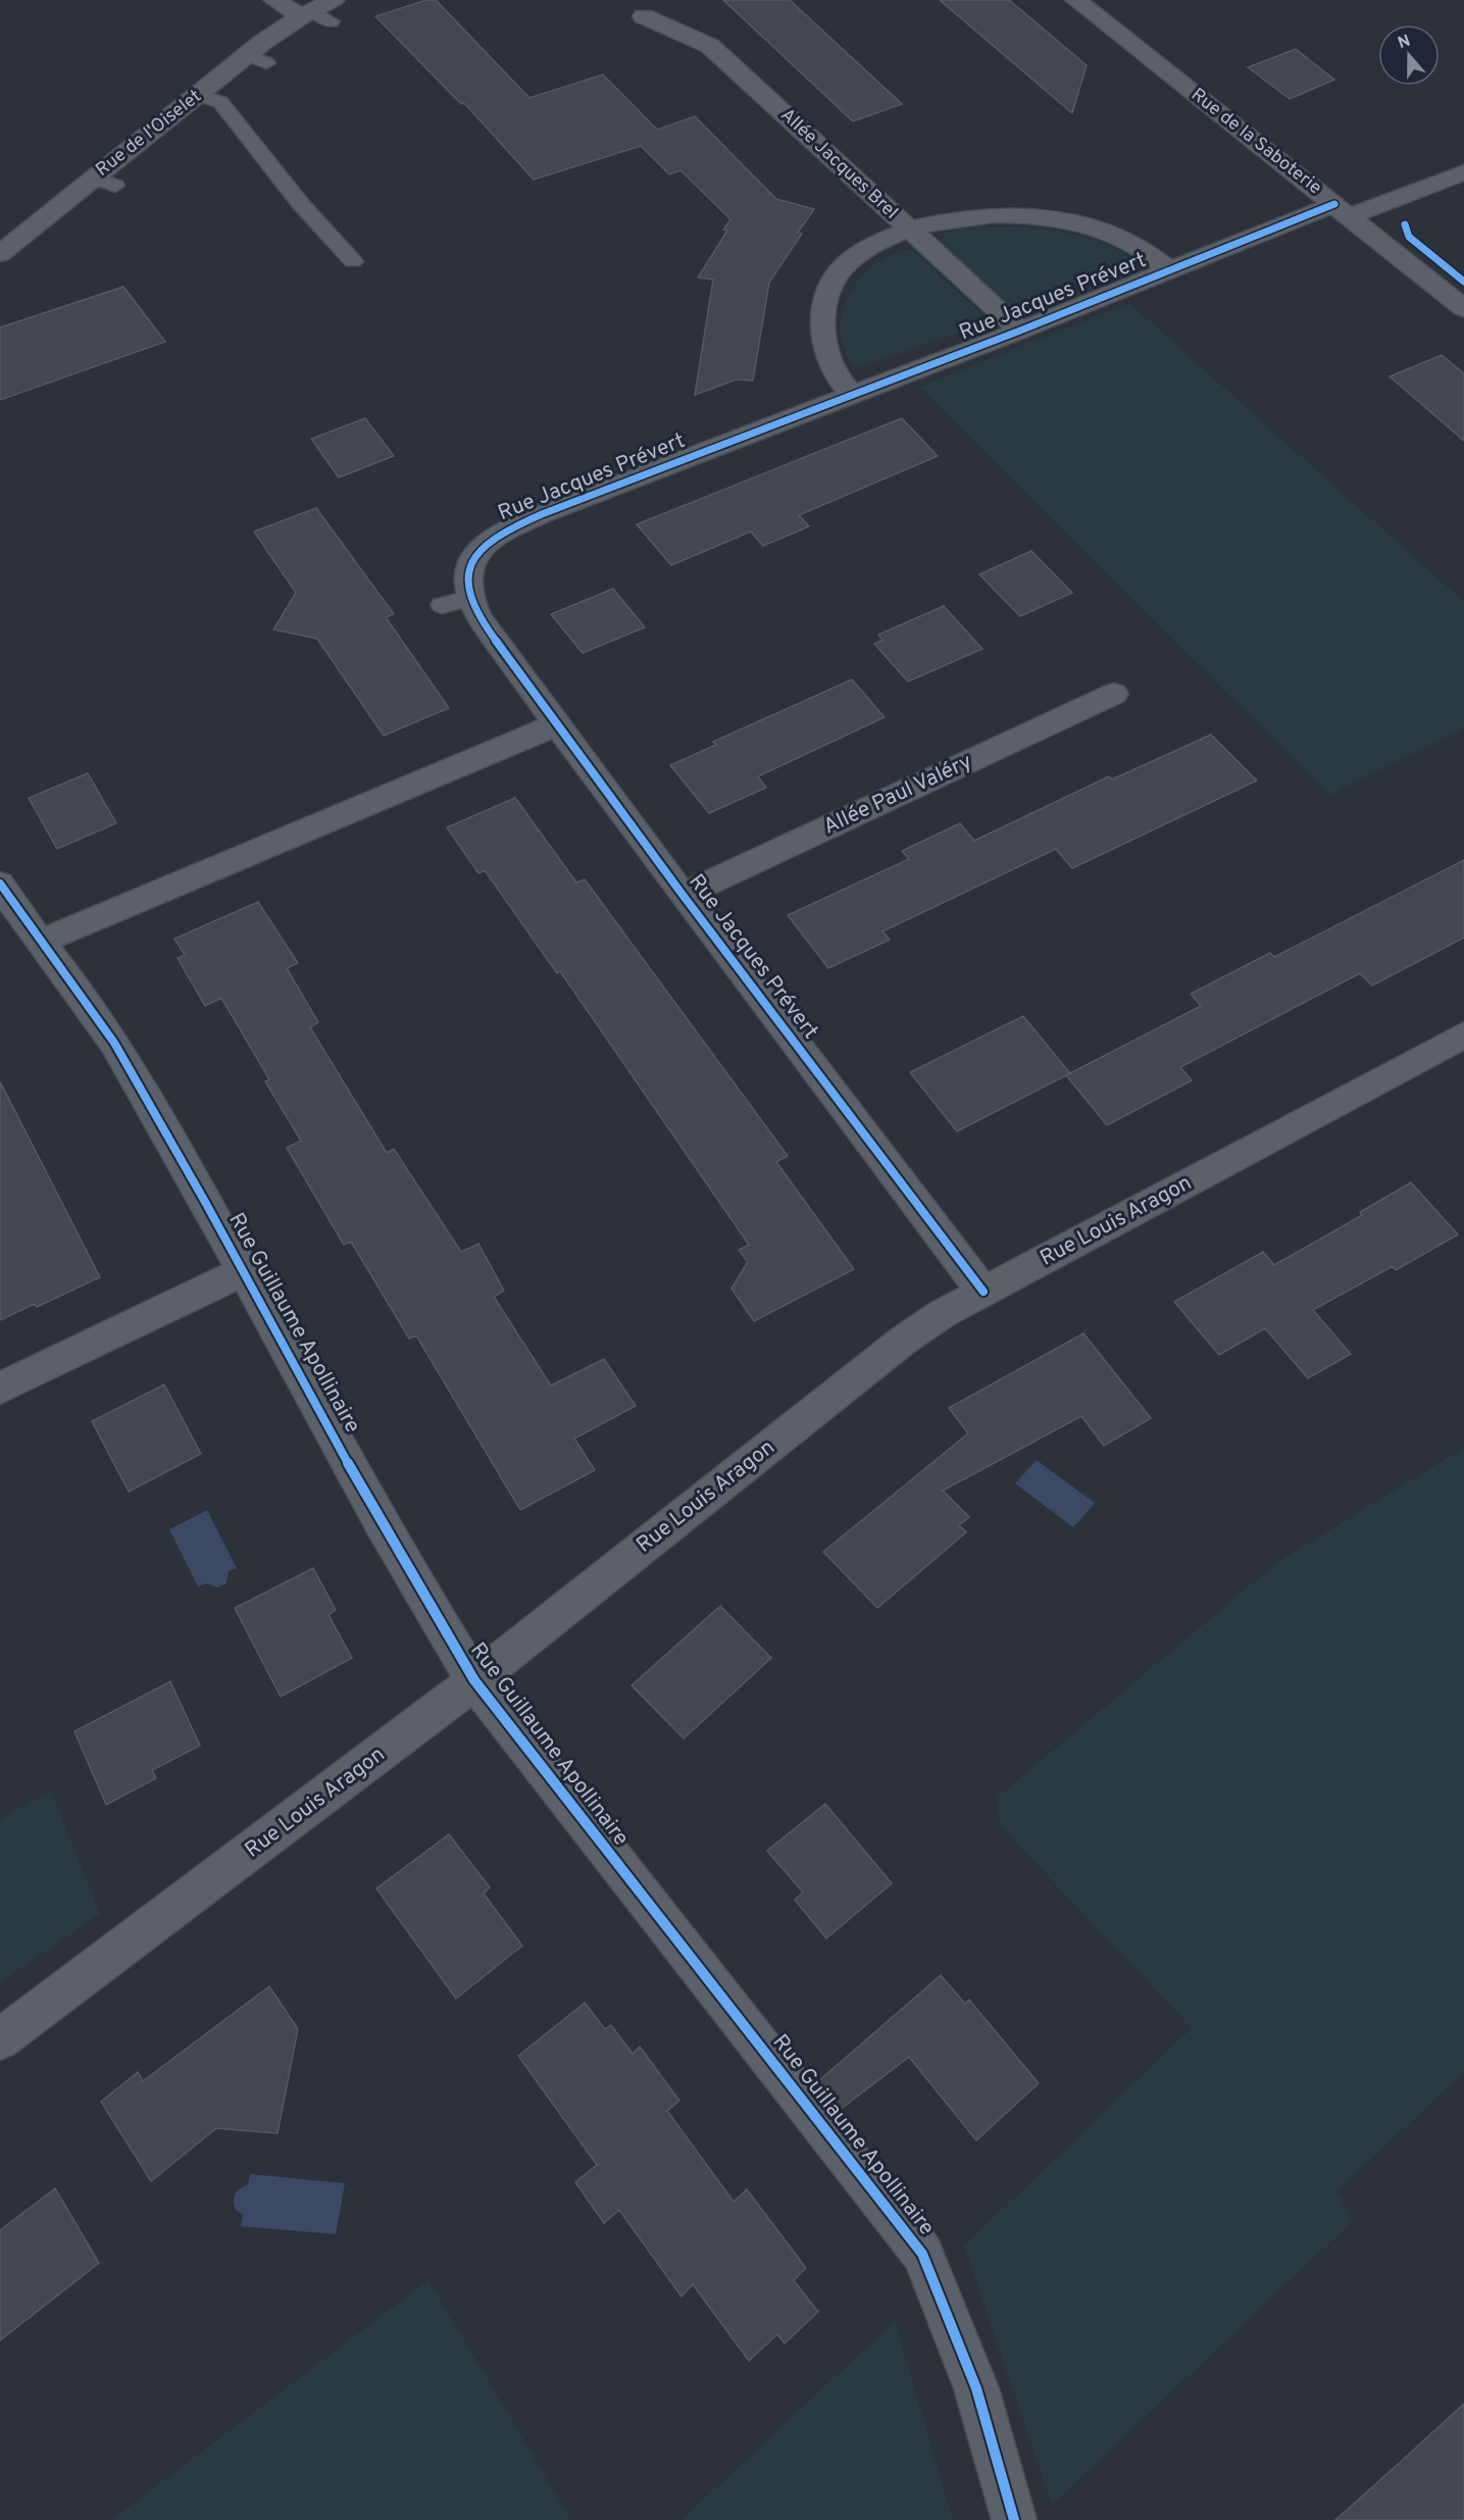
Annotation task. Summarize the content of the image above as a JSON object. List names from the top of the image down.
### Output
{
  "streets": {
    "street": [
      "Rue de l'Oiselet",
      "Rue de la Saboterie",
      "Allée Jacques Brel",
      "Rue Jacques Prévert",
      "Allée Paul Valéry",
      "Rue Louis Aragon",
      "Rue Guillaume Apollinaire"
    ]
  },
  "crossings": [
    ["Rue de la Saboterie", "Rue Jacques Prévert"],
    ["Allée Jacques Brel", "Rue Jacques Prévert"],
    ["Rue Jacques Prévert", "Allée Paul Valéry"],
    ["Rue Jacques Prévert", "Rue Louis Aragon"],
    ["Rue Louis Aragon", "Rue Guillaume Apollinaire"]
  ],
  "north": "top"
}
